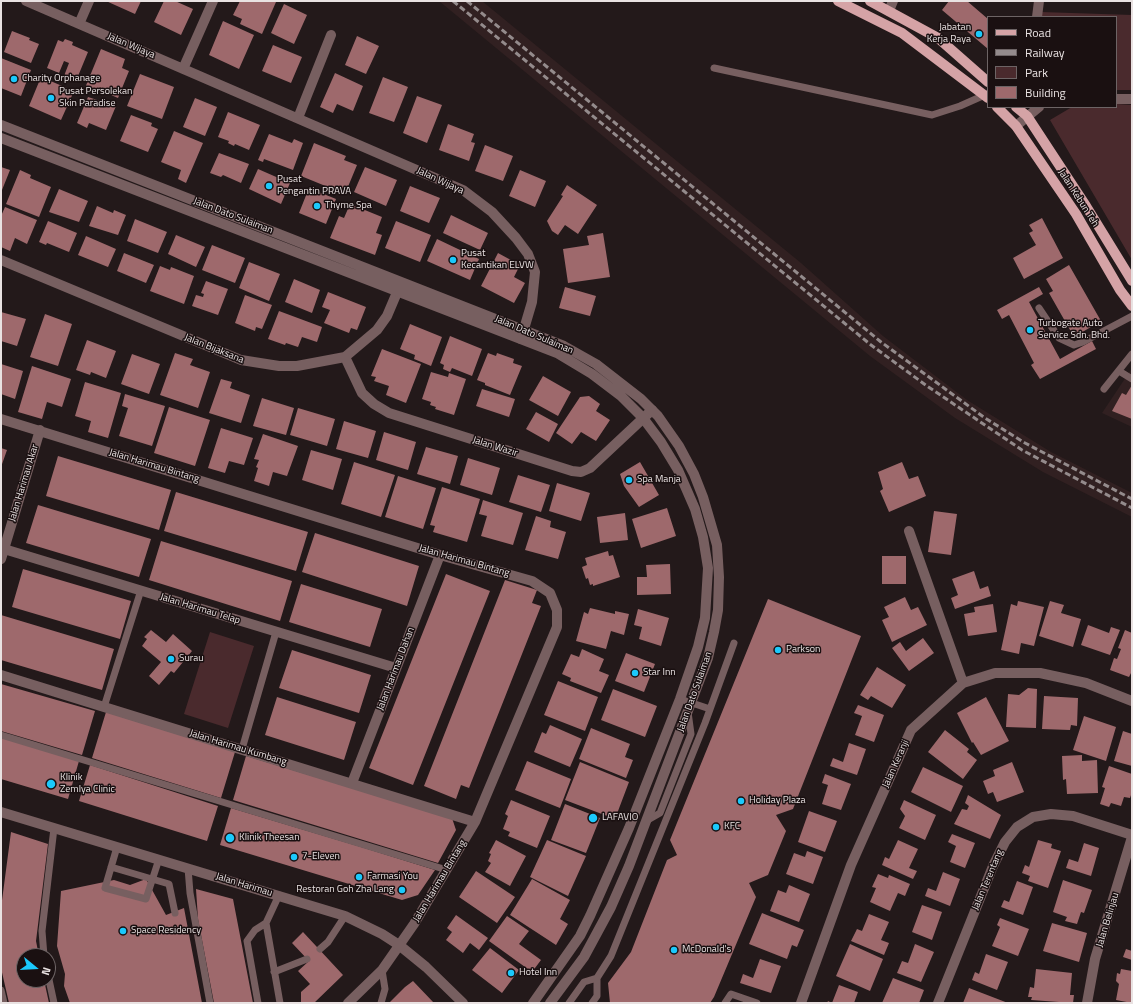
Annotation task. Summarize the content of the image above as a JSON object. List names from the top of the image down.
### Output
{
  "streets": {
    "main road": ["Jalan Kebun Teh"],
    "street": [
      "Jalan Wijaya",
      "Jalan Dato Sulaiman",
      "Jalan Bijaksana",
      "Jalan Wazir",
      "Jalan Harimau Bintang",
      "Jalan Harimau Akar",
      "Jalan Harimau Telap",
      "Jalan Harimau Dahan",
      "Jalan Harimau Kumbang",
      "Jalan Keranji",
      "Jalan Terentang",
      "Jalan Harimau",
      "Jalan Belinjau"
    ]
  },
  "crossings": [
    ["Jalan Wijaya", "Jalan Dato Sulaiman"],
    ["Jalan Dato Sulaiman", "Jalan Bijaksana"],
    ["Jalan Dato Sulaiman", "Jalan Wazir"],
    ["Jalan Bijaksana", "Jalan Wazir"],
    ["Jalan Harimau Bintang", "Jalan Harimau Akar"],
    ["Jalan Harimau Bintang", "Jalan Harimau Dahan"],
    ["Jalan Harimau Bintang", "Jalan Harimau Kumbang"],
    ["Jalan Harimau Bintang", "Jalan Harimau"],
    ["Jalan Harimau Akar", "Jalan Harimau Telap"],
    ["Jalan Harimau Telap", "Jalan Harimau Dahan"],
    ["Jalan Harimau Dahan", "Jalan Harimau Kumbang"],
    ["Jalan Terentang", "Jalan Belinjau"]
  ],
  "places": [
    "Jabatan Kerja Raya",
    "Charity Orphanage",
    "Pusat Persolekan Skin Paradise",
    "Pusat Pengantin PRAVA",
    "Thyme Spa",
    "Pusat Kecantikan ELVW",
    "Turbogate Auto Service Sdn. Bhd.",
    "Spa Manja",
    "Parkson",
    "Surau",
    "Star Inn",
    "Klinik Zemlya Clinic",
    "Holiday Plaza",
    "LAFAVIO",
    "KFC",
    "Klinik Theesan",
    "7-Eleven",
    "Farmasi You",
    "Restoran Goh Zha Lang",
    "Space Residency",
    "McDonald's",
    "Hotel Inn"
  ],
  "legend": [
    "Road",
    "Railway",
    "Park",
    "Building"
  ],
  "north": "right"
}
